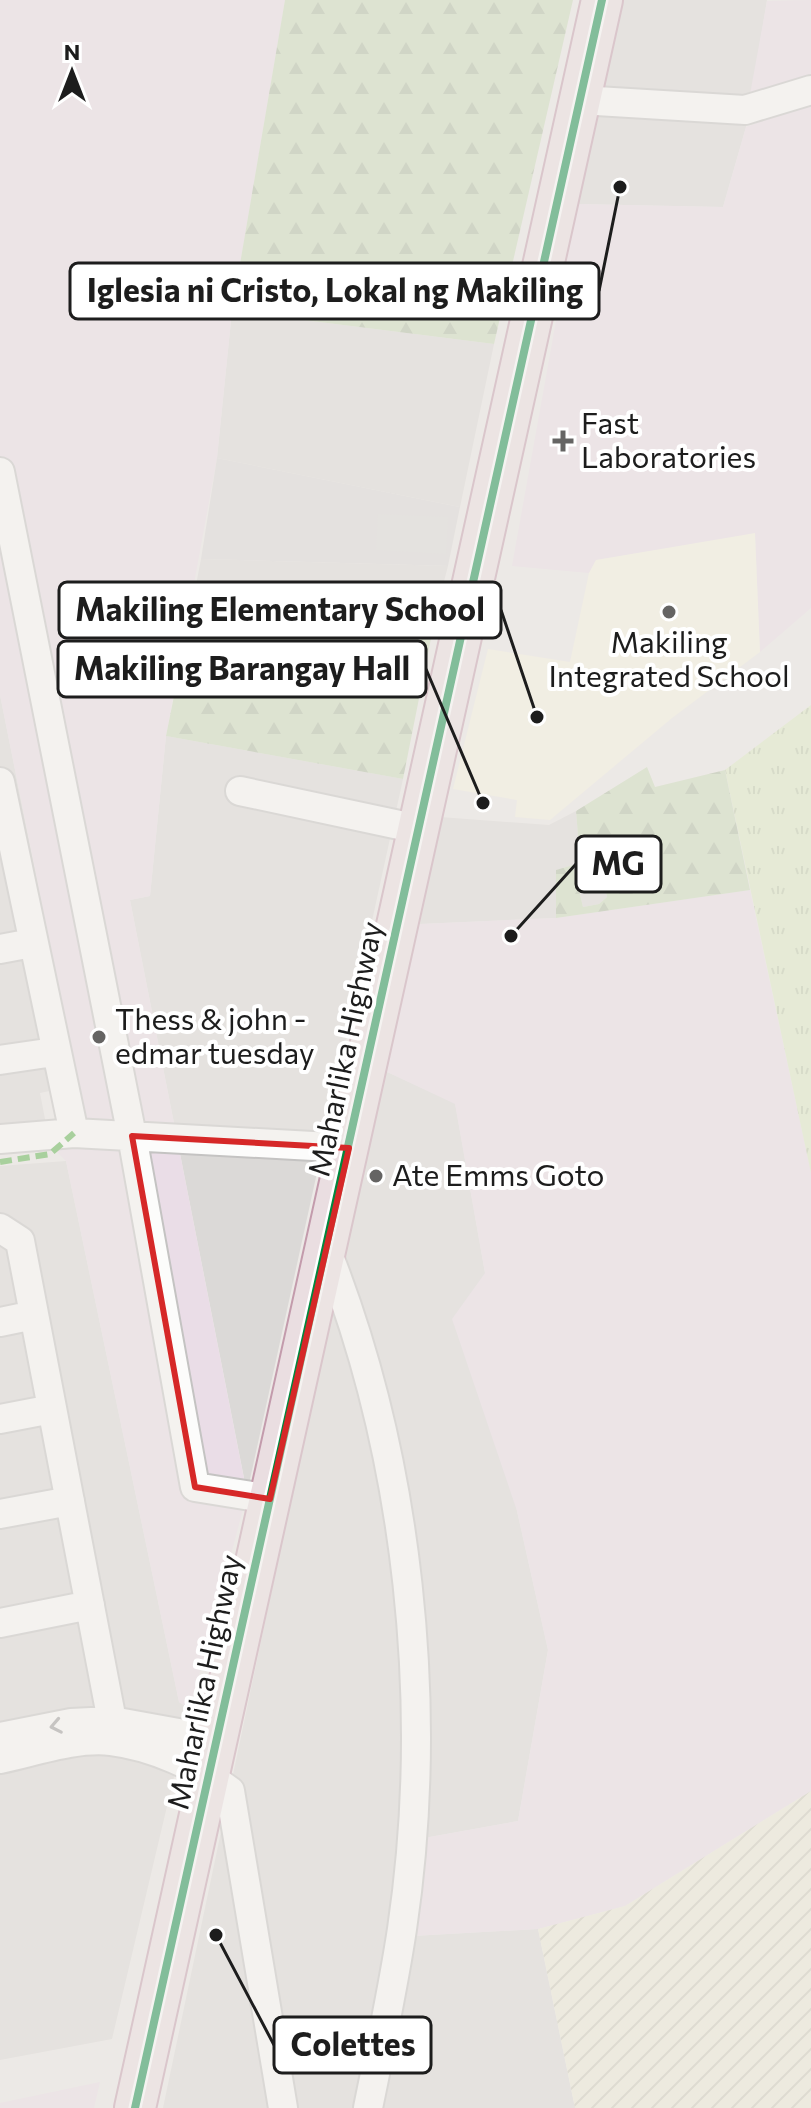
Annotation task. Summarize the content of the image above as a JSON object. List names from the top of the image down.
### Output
{
  "streets": {
    "highway": ["Maharlika Highway"]
  },
  "places": {
    "other": [
      "Iglesia ni Cristo, Lokal ng Makiling",
      "Makiling Integrated School",
      "Makiling Elementary School",
      "Makiling Barangay Hall",
      "MG",
      "Thess & john - edmar tuesday",
      "Ate Emms Goto",
      "Colettes"
    ],
    "health": ["Fast Laboratories"]
  },
  "north": "top"
}
